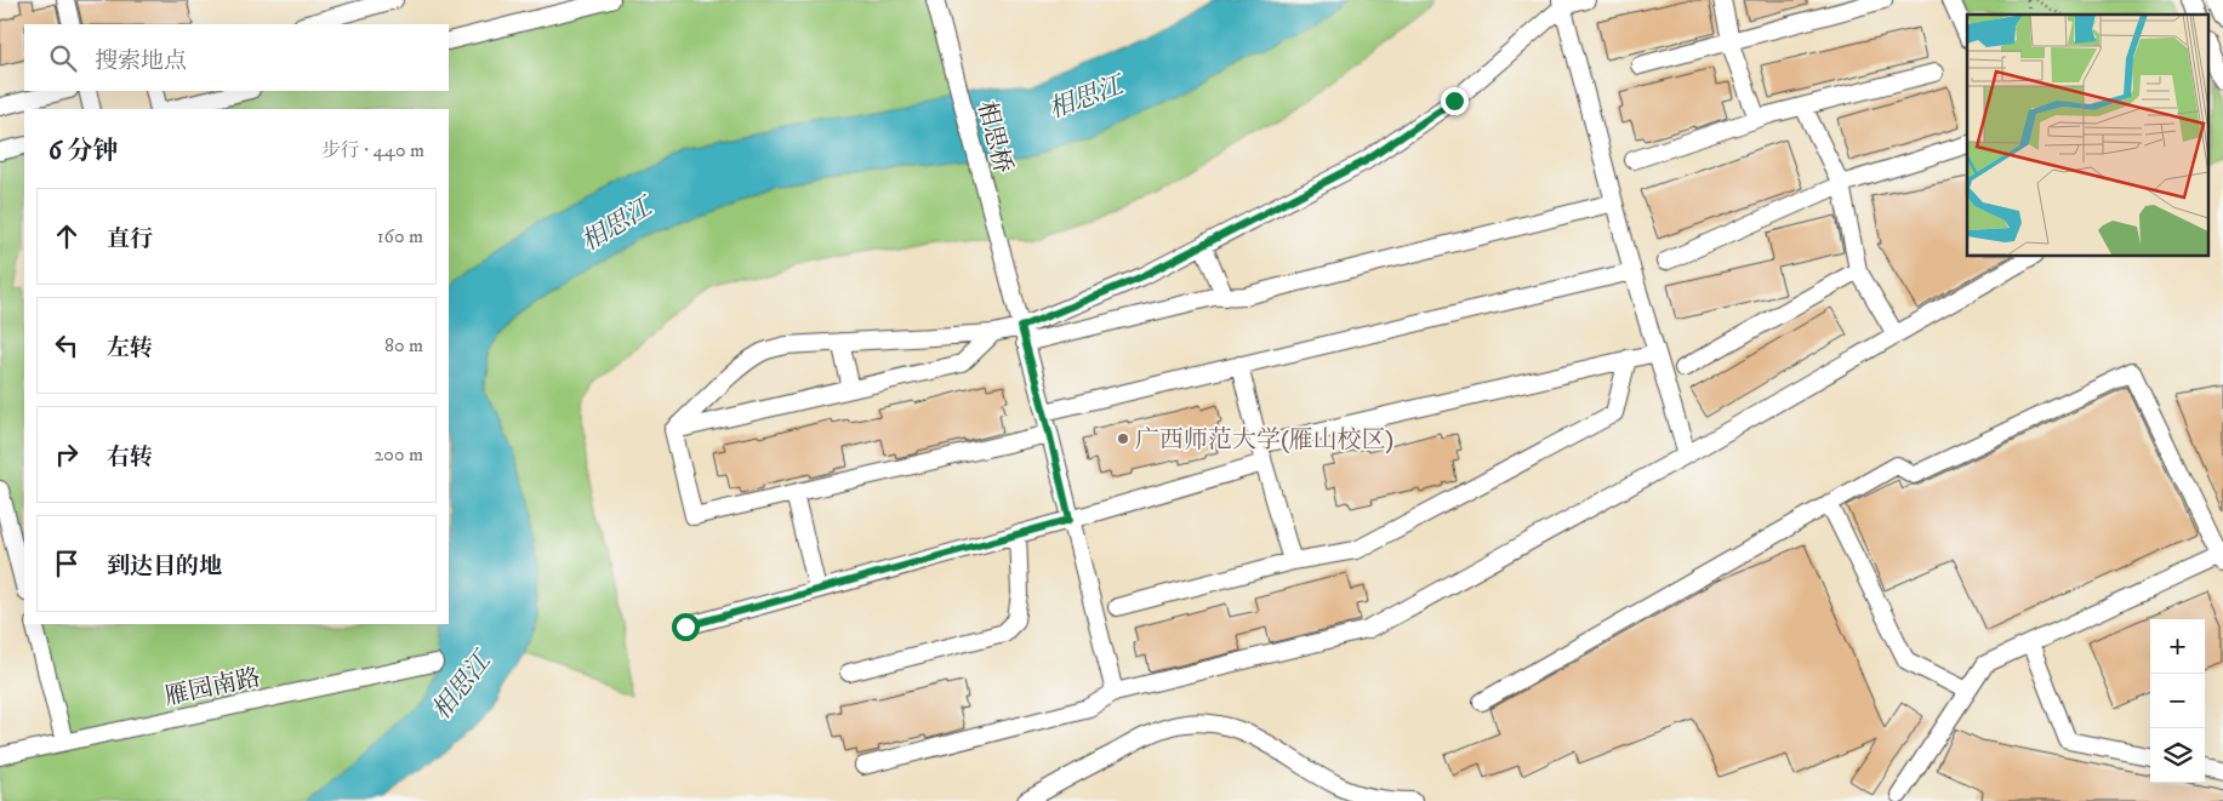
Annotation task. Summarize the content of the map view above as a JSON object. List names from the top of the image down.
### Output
{
  "streets": {
    "street": ["相思桥", "雁园南路"]
  },
  "water": ["相思江"],
  "places": ["广西师范大学(雁山校区)"],
  "page": {
    "search": "搜索地点",
    "heading": ["6 分钟", "步行 · 440 m"],
    "list": [
      ["直行", "160 m"],
      ["左转", "80 m"],
      ["右转", "200 m"],
      "到达目的地"
    ],
    "map_buttons": ["+", "−"]
  }
}
